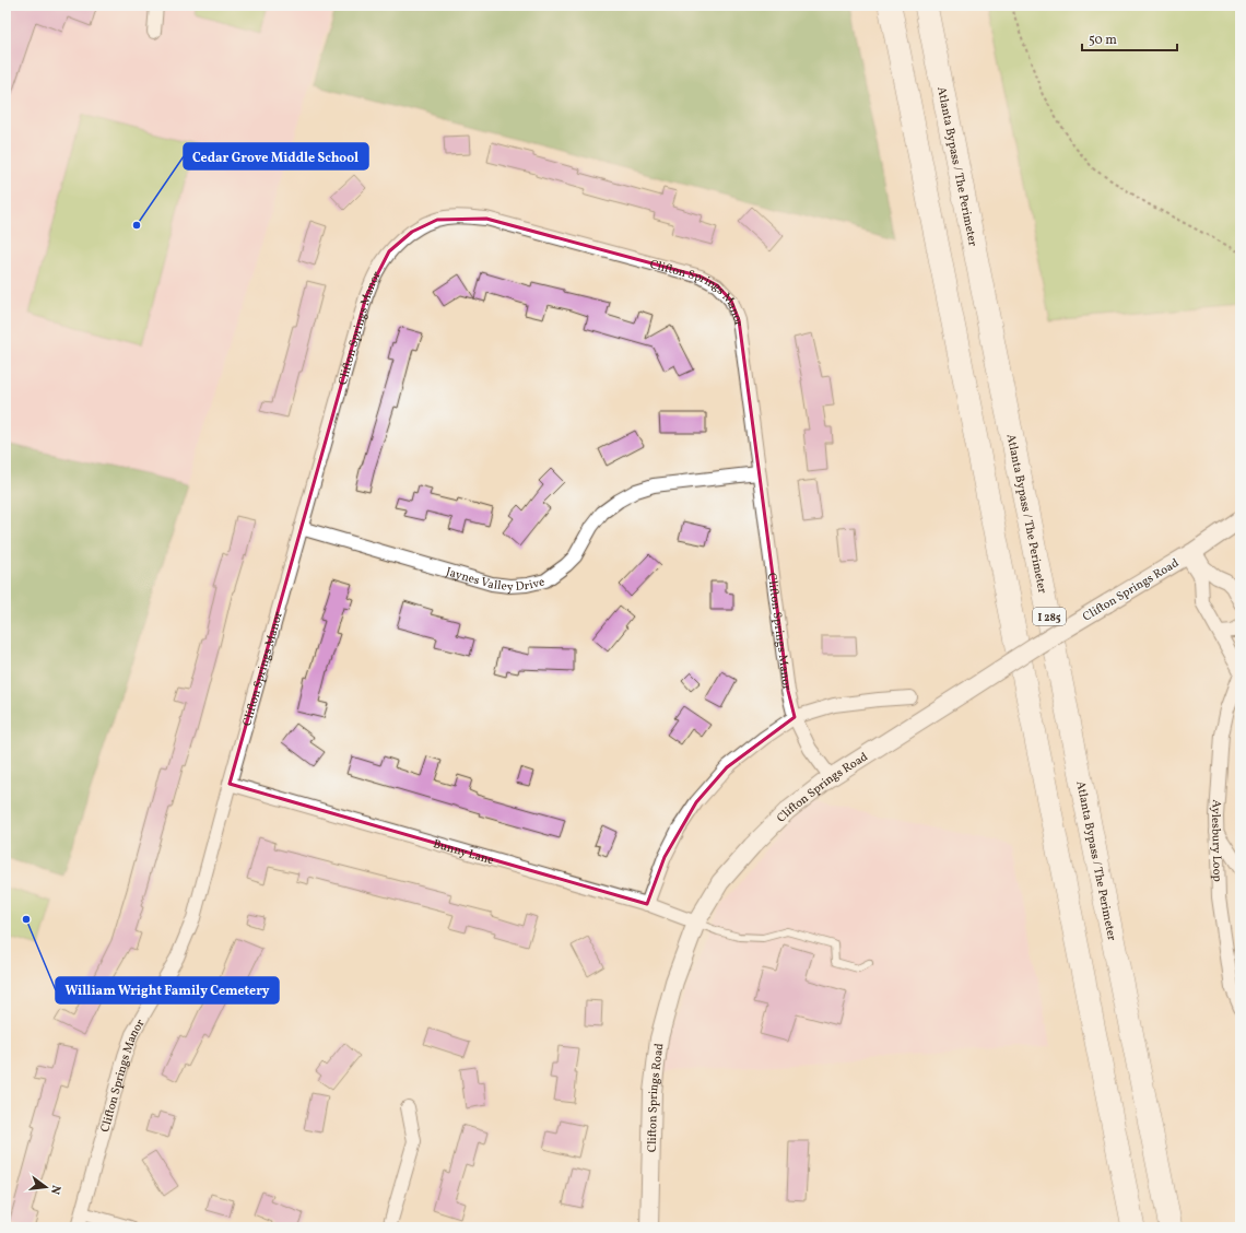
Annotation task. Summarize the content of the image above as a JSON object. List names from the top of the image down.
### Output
{
  "streets": {
    "highway": ["Atlanta Bypass / The Perimeter", "I 285"],
    "street": [
      "Clifton Springs Manor",
      "Jaynes Valley Drive",
      "Clifton Springs Road",
      "Aylesbury Loop",
      "Bunny Lane"
    ]
  },
  "crossings": [
    ["Clifton Springs Manor", "Jaynes Valley Drive"],
    ["Clifton Springs Manor", "Clifton Springs Road"],
    ["Clifton Springs Manor", "Bunny Lane"],
    ["Clifton Springs Road", "Aylesbury Loop"],
    ["Clifton Springs Road", "Bunny Lane"]
  ],
  "places": ["Cedar Grove Middle School", "William Wright Family Cemetery"],
  "scale_bar": "50 m",
  "north": "right"
}
